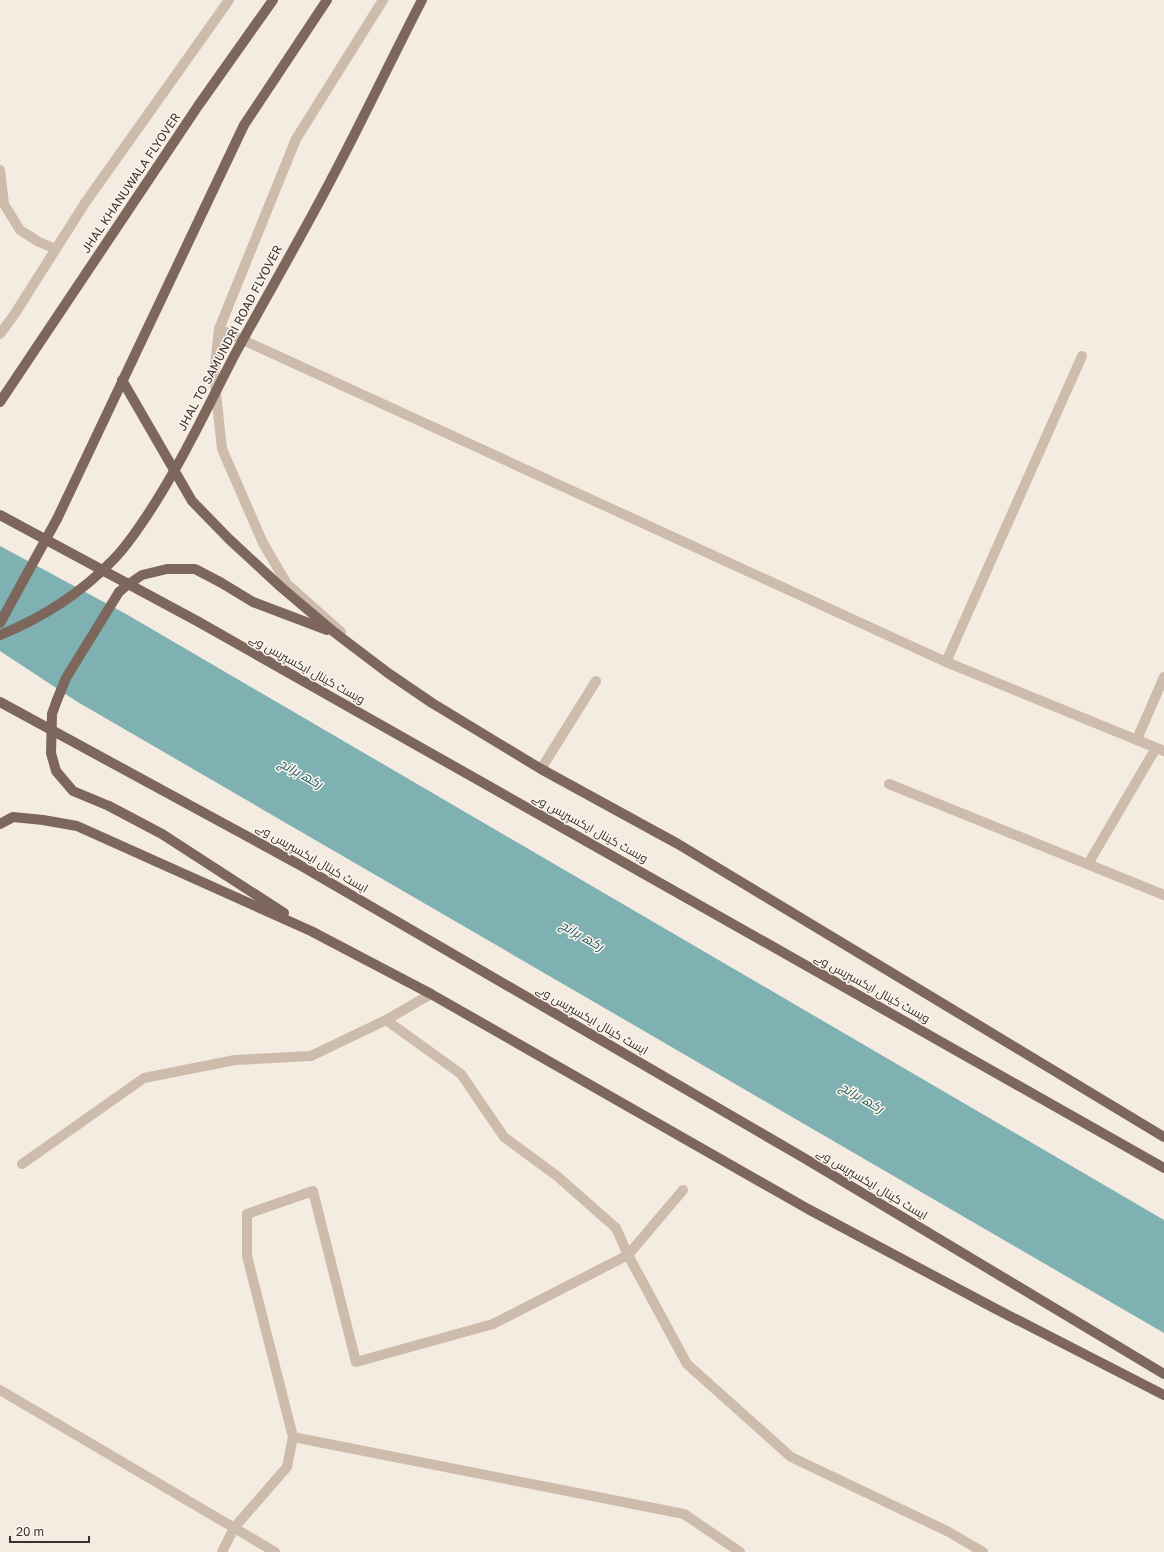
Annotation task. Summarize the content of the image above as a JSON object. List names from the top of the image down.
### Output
{
  "streets": {
    "main road": [
      "JHAL KHANUWALA FLYOVER",
      "JHAL TO SAMUNDRI ROAD FLYOVER",
      "ویسٹ کینال ایکسپریس وے",
      "ایسٹ کینال ایکسپریس وے"
    ]
  },
  "water": ["رکھ برانچ"],
  "scale_bar": "20 m"
}
